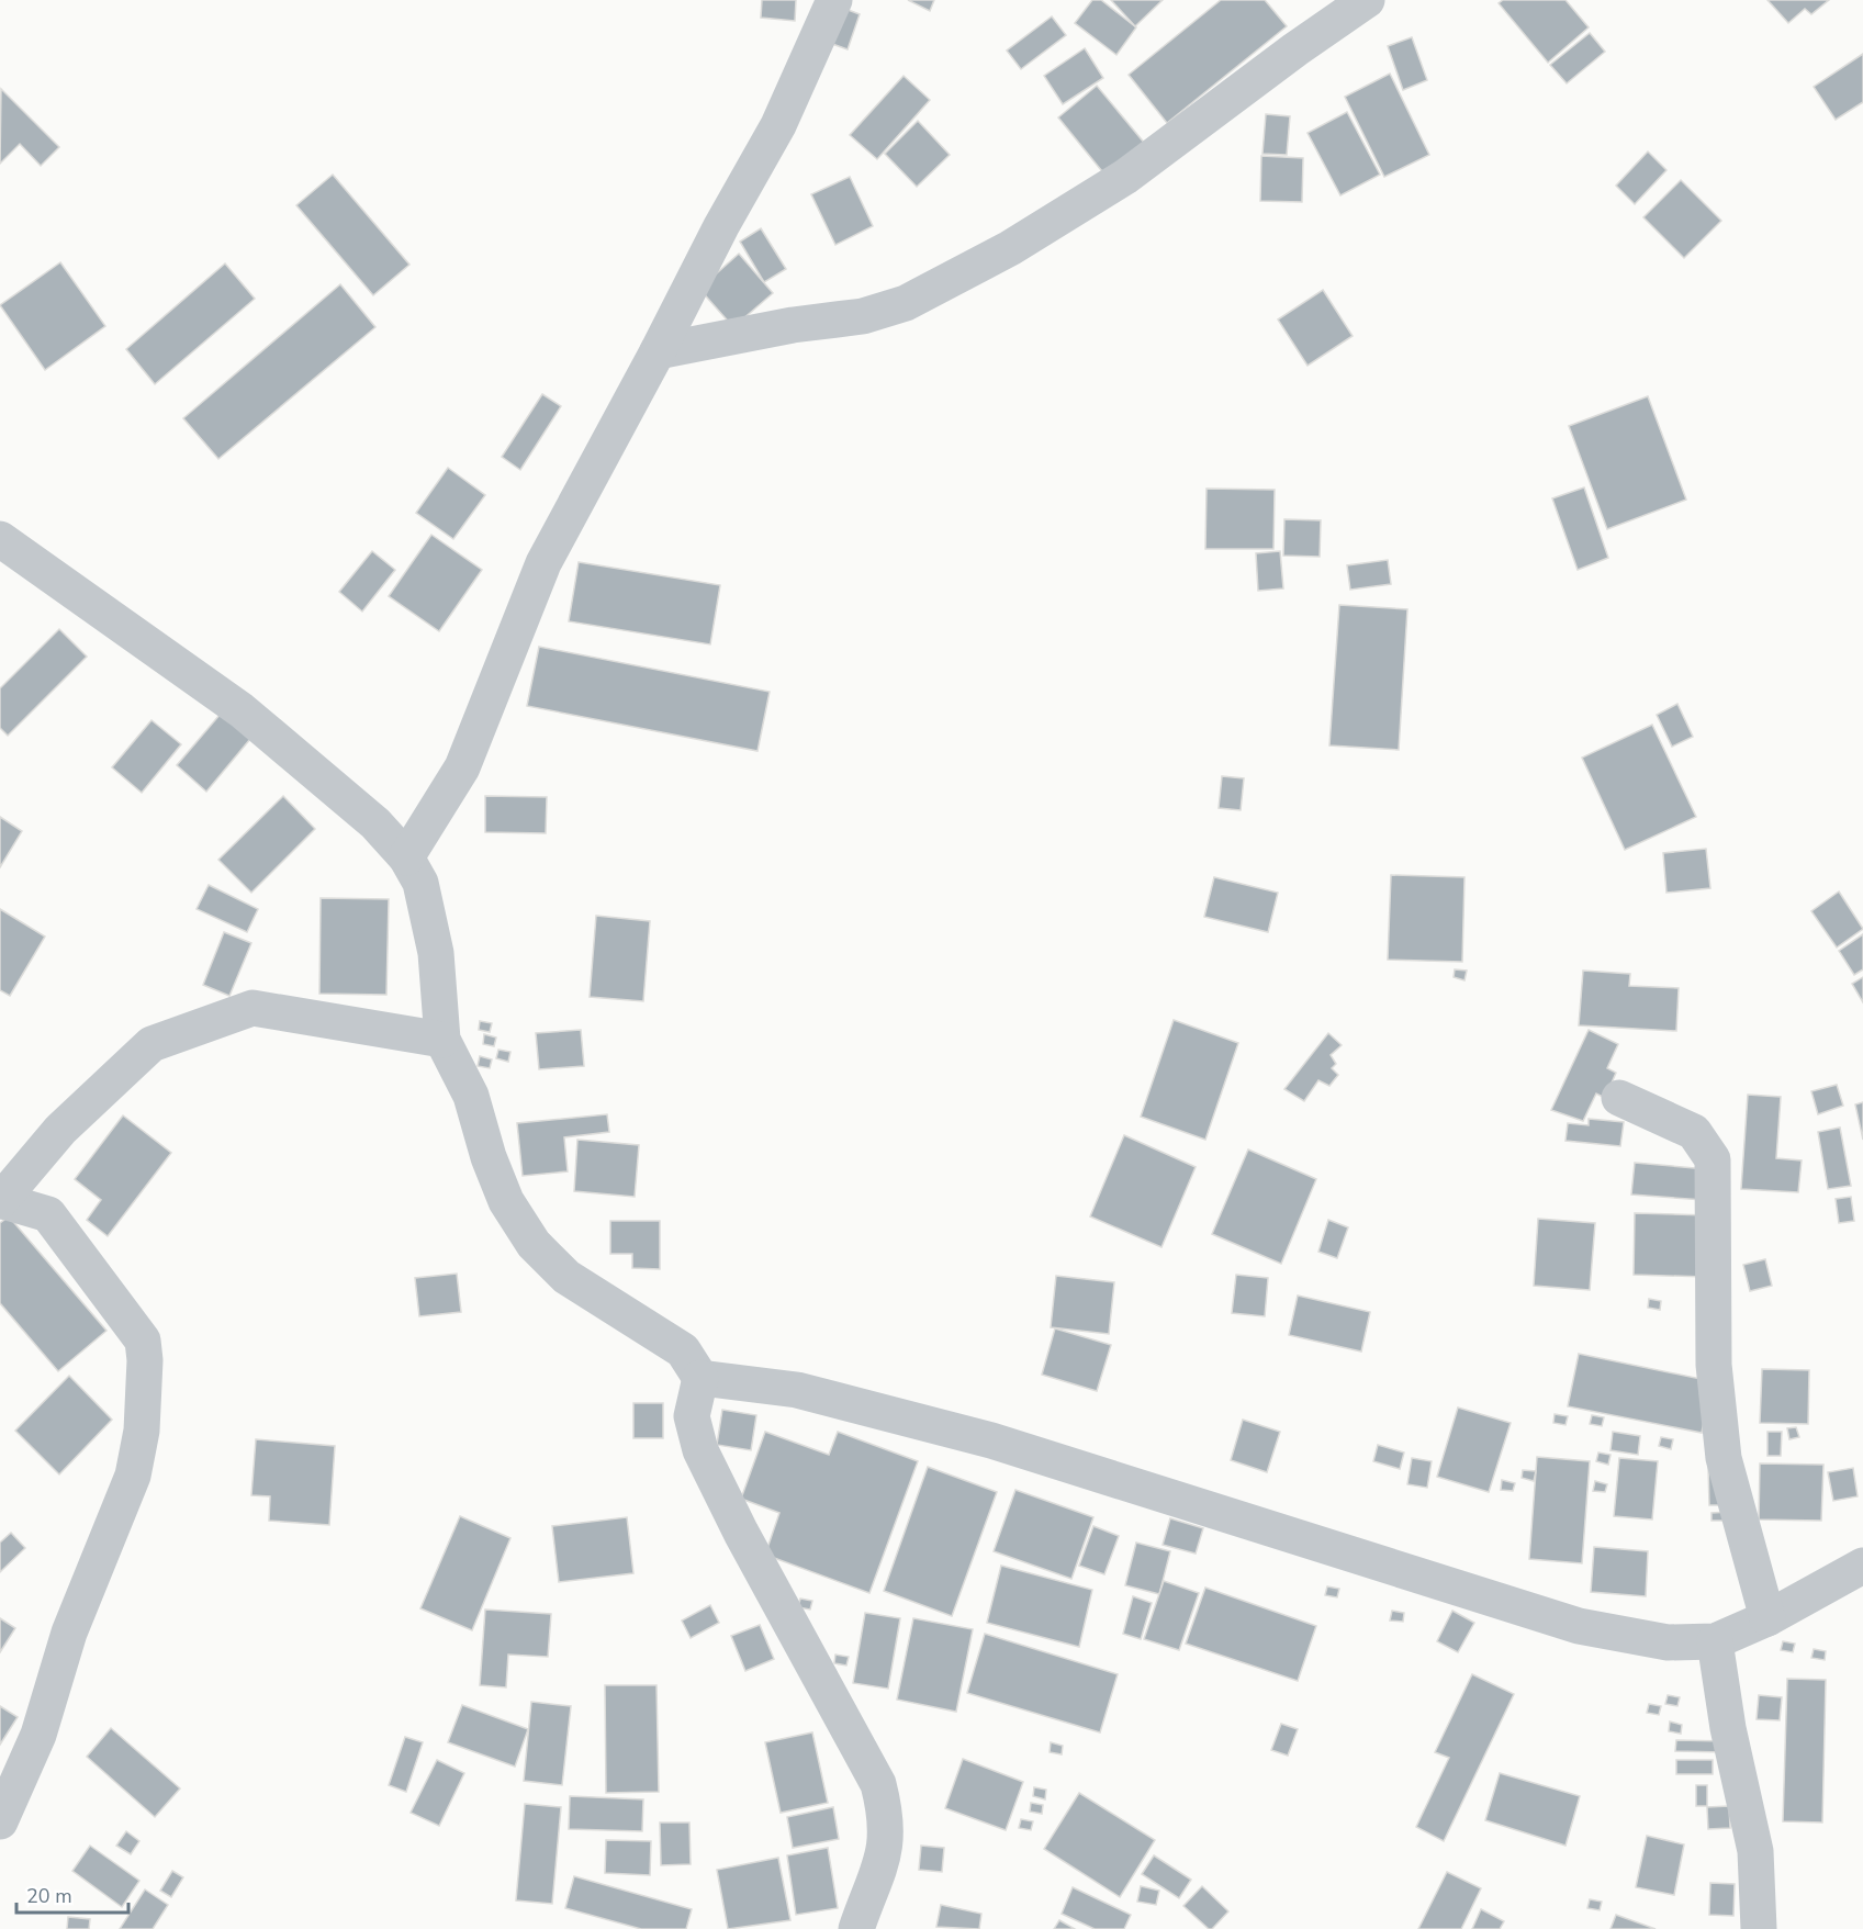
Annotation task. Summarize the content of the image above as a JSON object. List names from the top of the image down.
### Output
{
  "scale_bar": "20 m"
}
